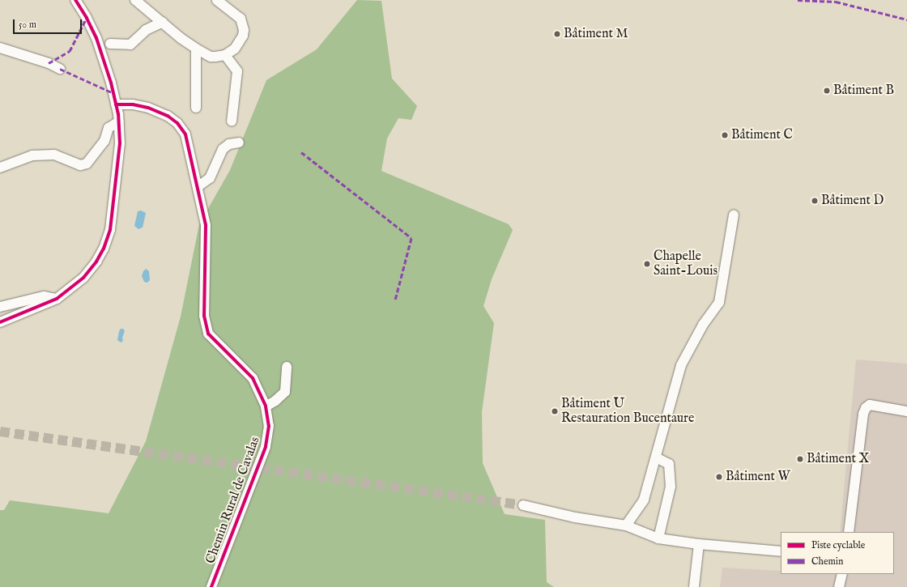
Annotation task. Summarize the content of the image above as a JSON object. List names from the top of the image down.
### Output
{
  "streets": {
    "street": ["Chemin Rural de Cavalas"]
  },
  "places": [
    "Bâtiment M",
    "Bâtiment B",
    "Bâtiment C",
    "Bâtiment D",
    "Chapelle Saint-Louis",
    "Bâtiment U Restauration Bucentaure",
    "Bâtiment X",
    "Bâtiment W"
  ],
  "legend": ["Piste cyclable", "Chemin"],
  "scale_bar": "50 m"
}
